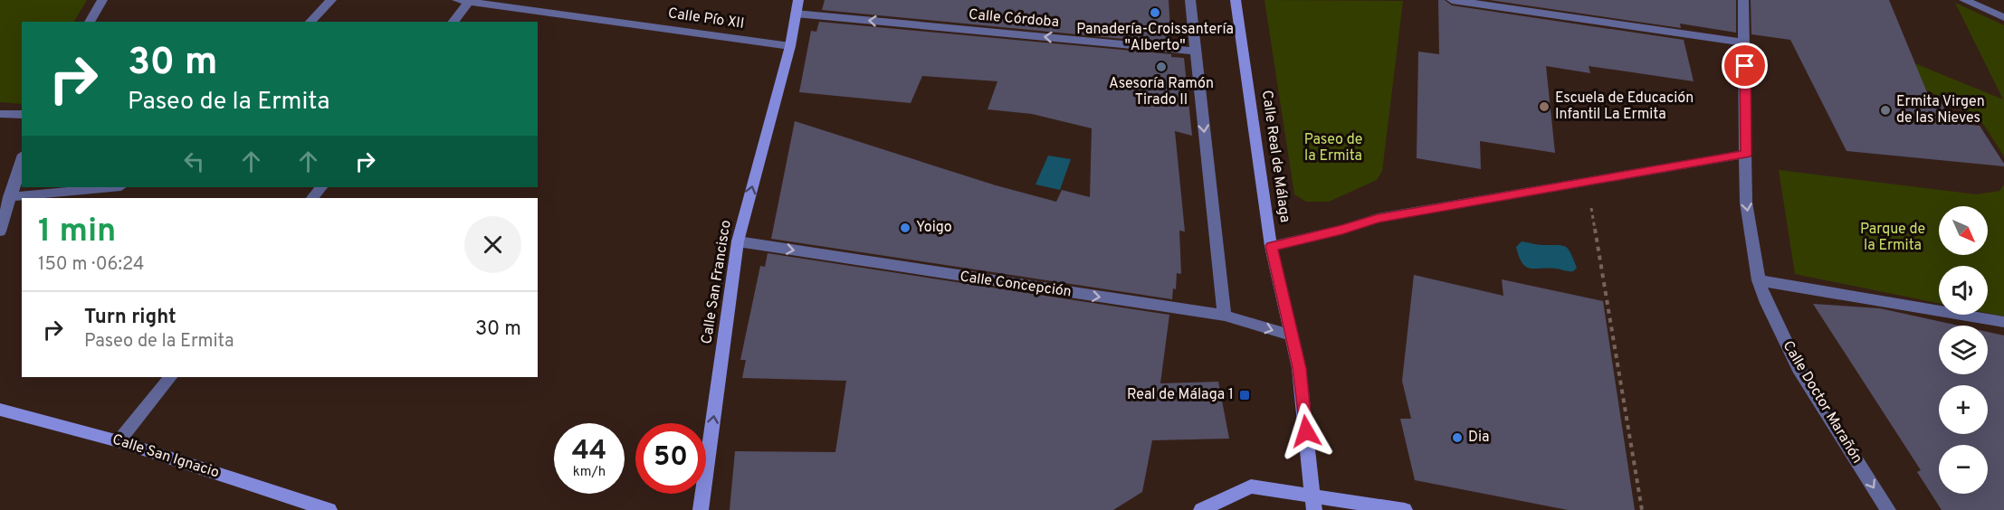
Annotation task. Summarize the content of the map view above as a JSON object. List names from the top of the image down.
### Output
{
  "streets": {
    "street": [
      "Calle Pío XII",
      "Calle Córdoba",
      "Calle Real de Málaga",
      "Calle San Francisco",
      "Calle Concepción",
      "Calle Doctor Marañón",
      "Calle San Ignacio"
    ]
  },
  "crossings": [
    ["Calle Pío XII", "Calle San Francisco"],
    ["Calle Córdoba", "Calle San Francisco"],
    ["Calle Real de Málaga", "Calle Concepción"],
    ["Calle San Francisco", "Calle Concepción"]
  ],
  "one_way": [
    "Calle Córdoba",
    "Calle San Francisco",
    "Calle Concepción",
    "Calle Doctor Marañón"
  ],
  "parks": ["Paseo de la Ermita", "Parque de la Ermita"],
  "places": {
    "other": [
      "Panadería-Croissantería \"Alberto\"",
      "Asesoría Ramón Tirado II",
      "Escuela de Educación Infantil La Ermita",
      "Ermita Virgen de las Nieves",
      "Yoigo",
      "Dia"
    ],
    "transit": ["Real de Málaga 1"]
  },
  "north": "bottom right",
  "page": {
    "turn": ["30 m", "Paseo de la Ermita"],
    "heading": ["1 min", "150 m · 06:24"],
    "map_buttons": ["+", "−"],
    "list": [
      {
        "name": "Turn right",
        "note": "Paseo de la Ermita",
        "value": "30 m"
      }
    ],
    "speed": "44 km/h",
    "limit": "50"
  }
}
